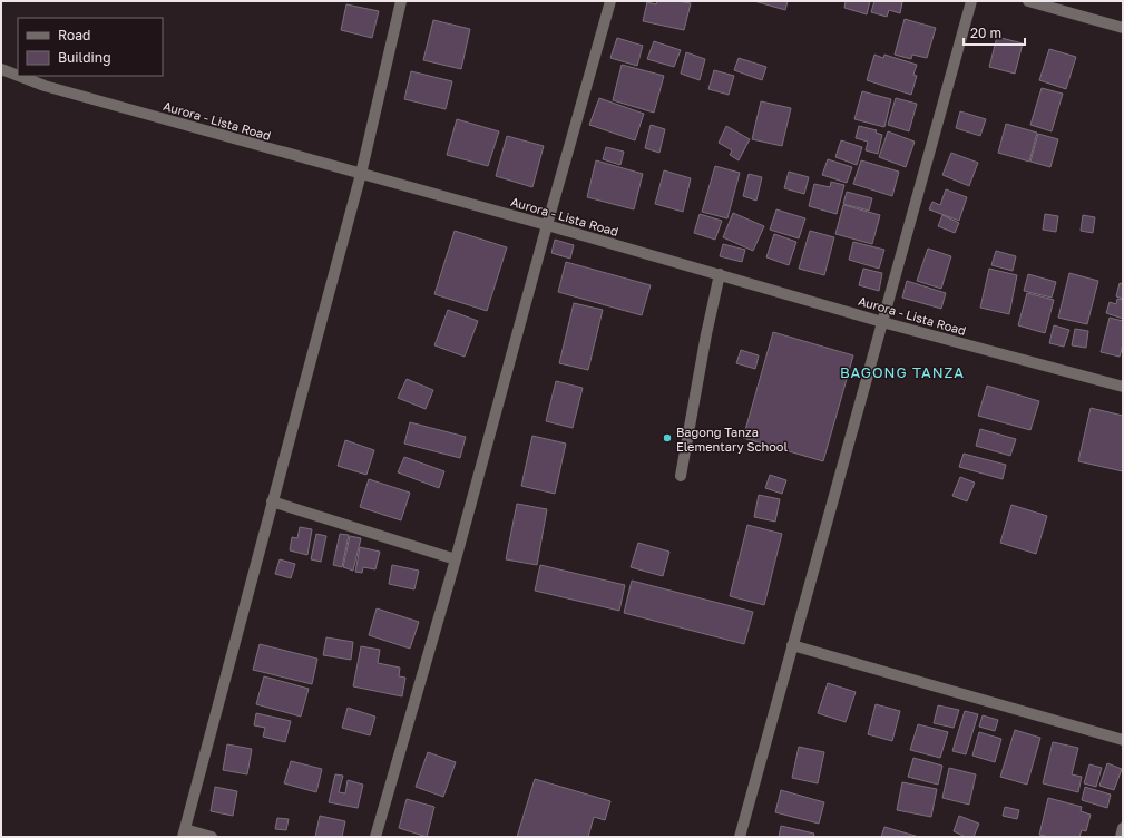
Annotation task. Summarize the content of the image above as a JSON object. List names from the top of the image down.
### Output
{
  "streets": {
    "street": ["Aurora - Lista Road"]
  },
  "districts": ["BAGONG TANZA"],
  "places": ["Bagong Tanza Elementary School"],
  "legend": ["Road", "Building"],
  "scale_bar": "20 m"
}
